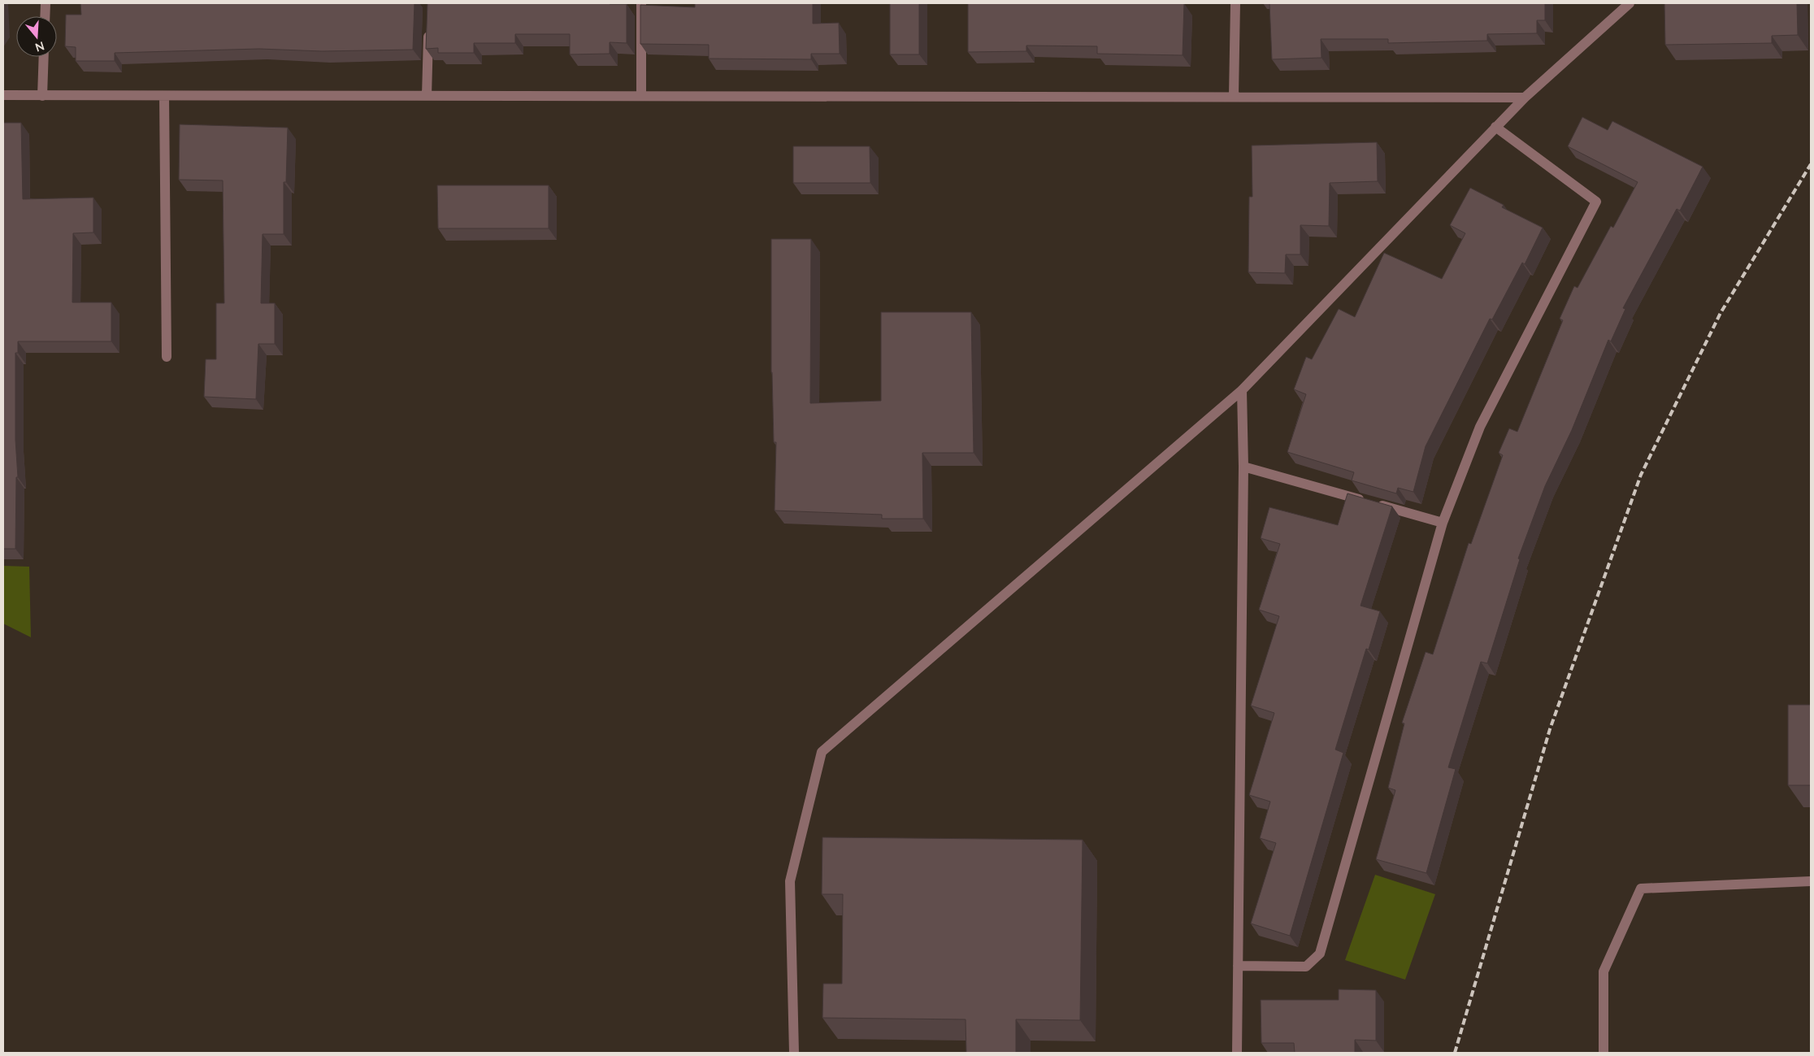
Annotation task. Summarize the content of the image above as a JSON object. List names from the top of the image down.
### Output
{
  "north": "bottom"
}
